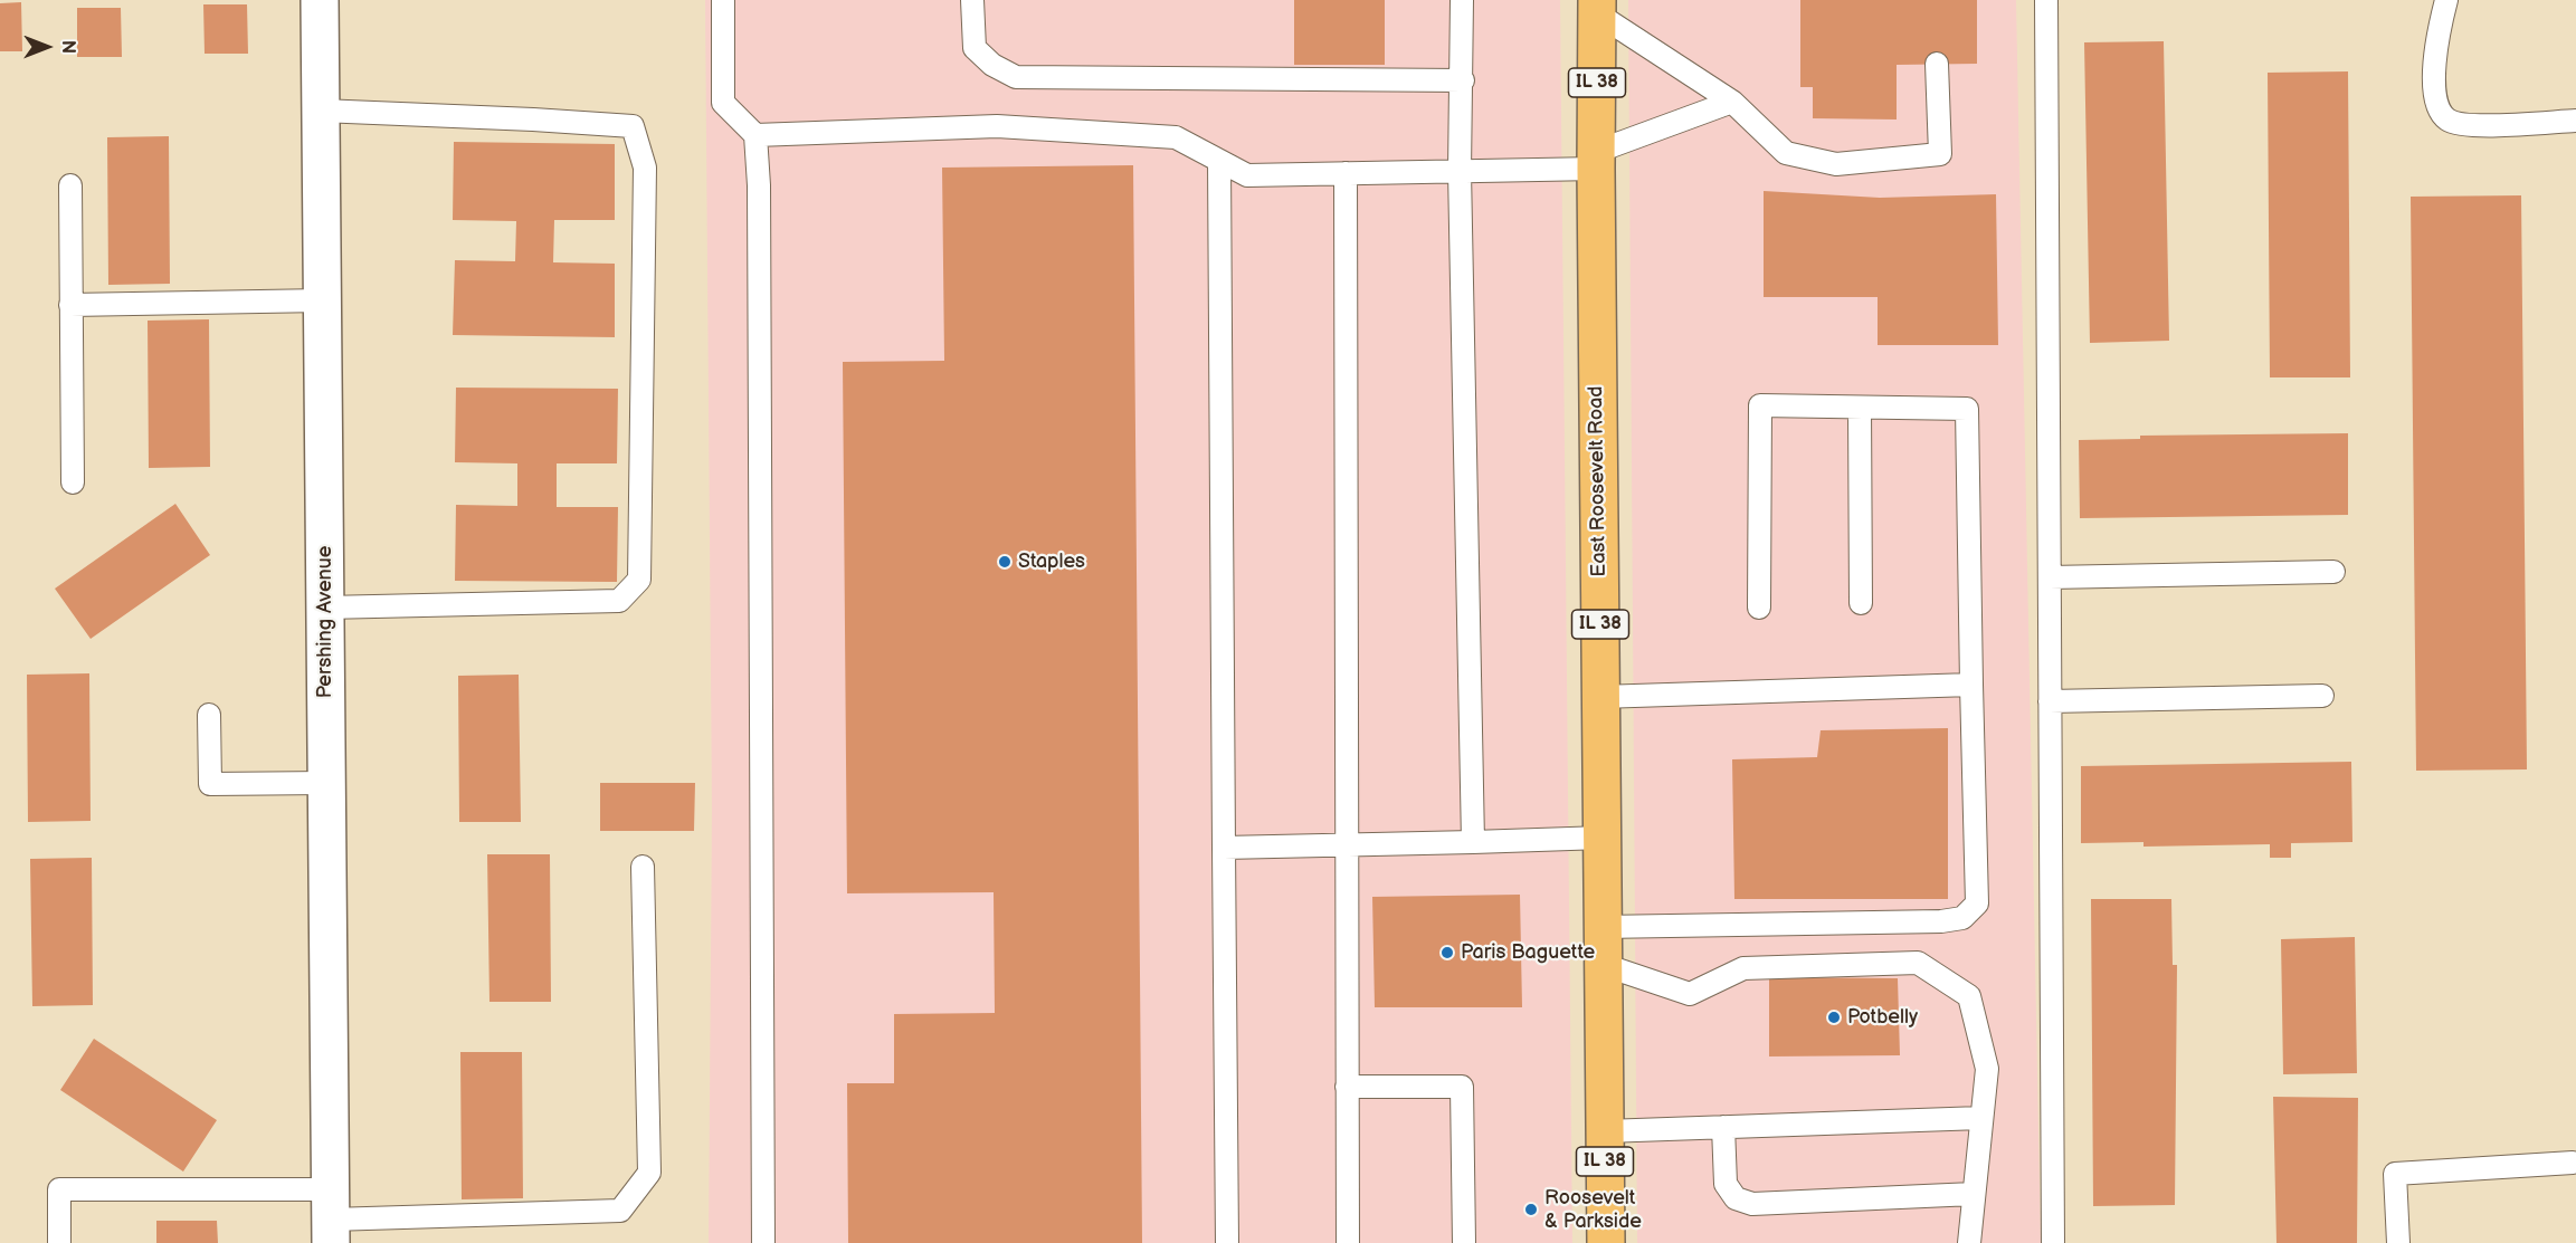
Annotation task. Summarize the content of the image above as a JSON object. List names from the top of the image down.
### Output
{
  "streets": {
    "main road": ["IL 38", "East Roosevelt Road"],
    "street": ["Pershing Avenue"]
  },
  "places": [
    "Staples",
    "Paris Baguette",
    "Potbelly",
    "Roosevelt & Parkside"
  ],
  "north": "right"
}
